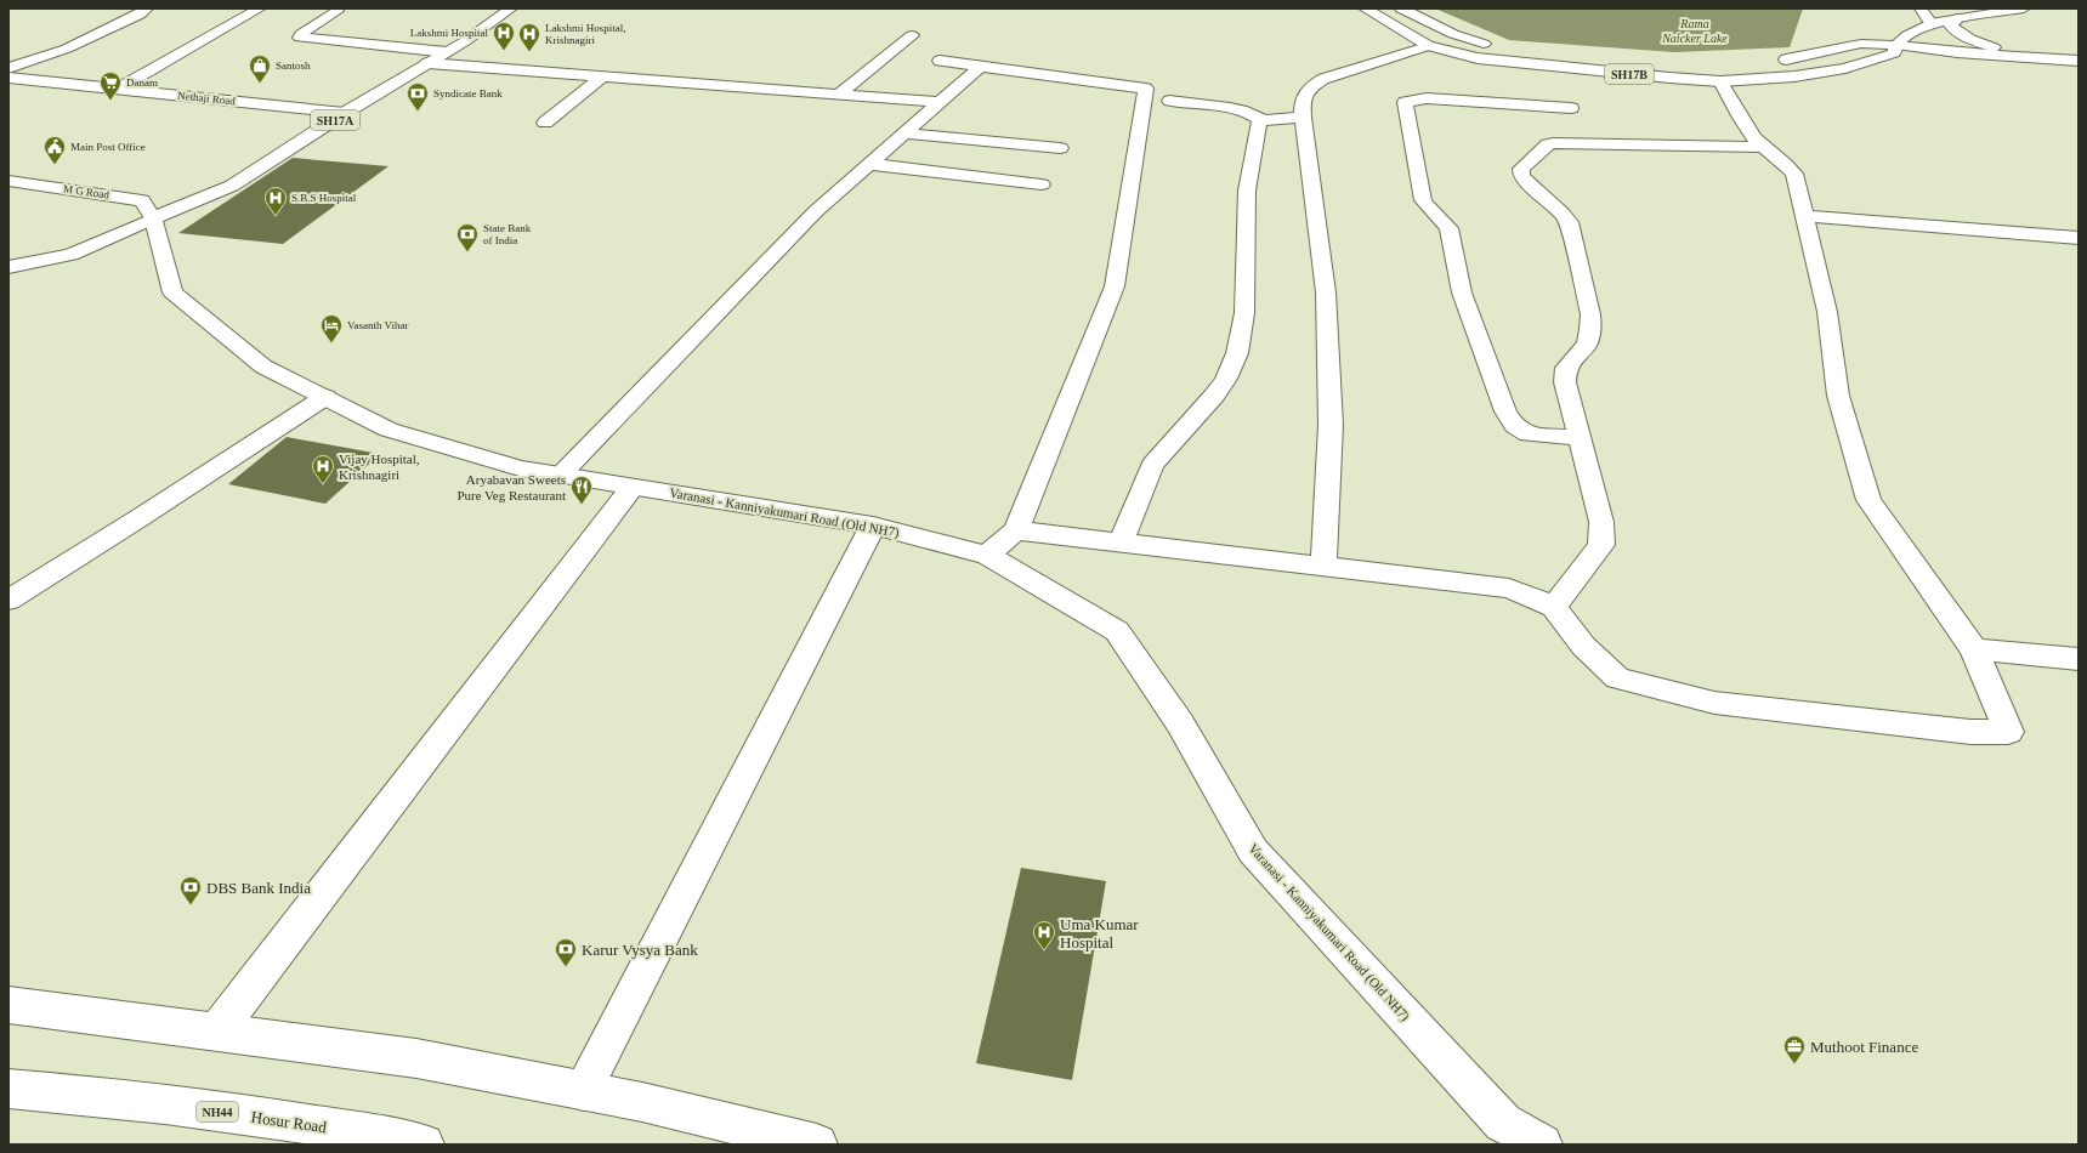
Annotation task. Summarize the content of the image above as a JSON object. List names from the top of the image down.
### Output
{
  "streets": {
    "main road": [
      "SH17B",
      "Nethaji Road",
      "SH17A",
      "M G Road",
      "Varanasi - Kanniyakumari Road (Old NH7)",
      "NH44",
      "Hosur Road"
    ]
  },
  "crossings": [
    ["Nethaji Road", "SH17A"],
    ["SH17A", "M G Road"],
    ["SH17A", "Varanasi - Kanniyakumari Road (Old NH7)"],
    ["M G Road", "Varanasi - Kanniyakumari Road (Old NH7)"]
  ],
  "water": ["Rama Naicker Lake"],
  "places": {
    "hospital": [
      "Lakshmi Hospital",
      "Lakshmi Hospital, Krishnagiri",
      "S.B.S Hospital",
      "Vijay Hospital, Krishnagiri",
      "Uma Kumar Hospital"
    ],
    "shop": ["Santosh"],
    "supermarket": ["Danam"],
    "bank": [
      "Syndicate Bank",
      "State Bank of India",
      "DBS Bank India",
      "Karur Vysya Bank"
    ],
    "public building": ["Main Post Office"],
    "hotel": ["Vasanth Vihar"],
    "restaurant": ["Aryabavan Sweets Pure Veg Restaurant"],
    "office": ["Muthoot Finance"]
  }
}
